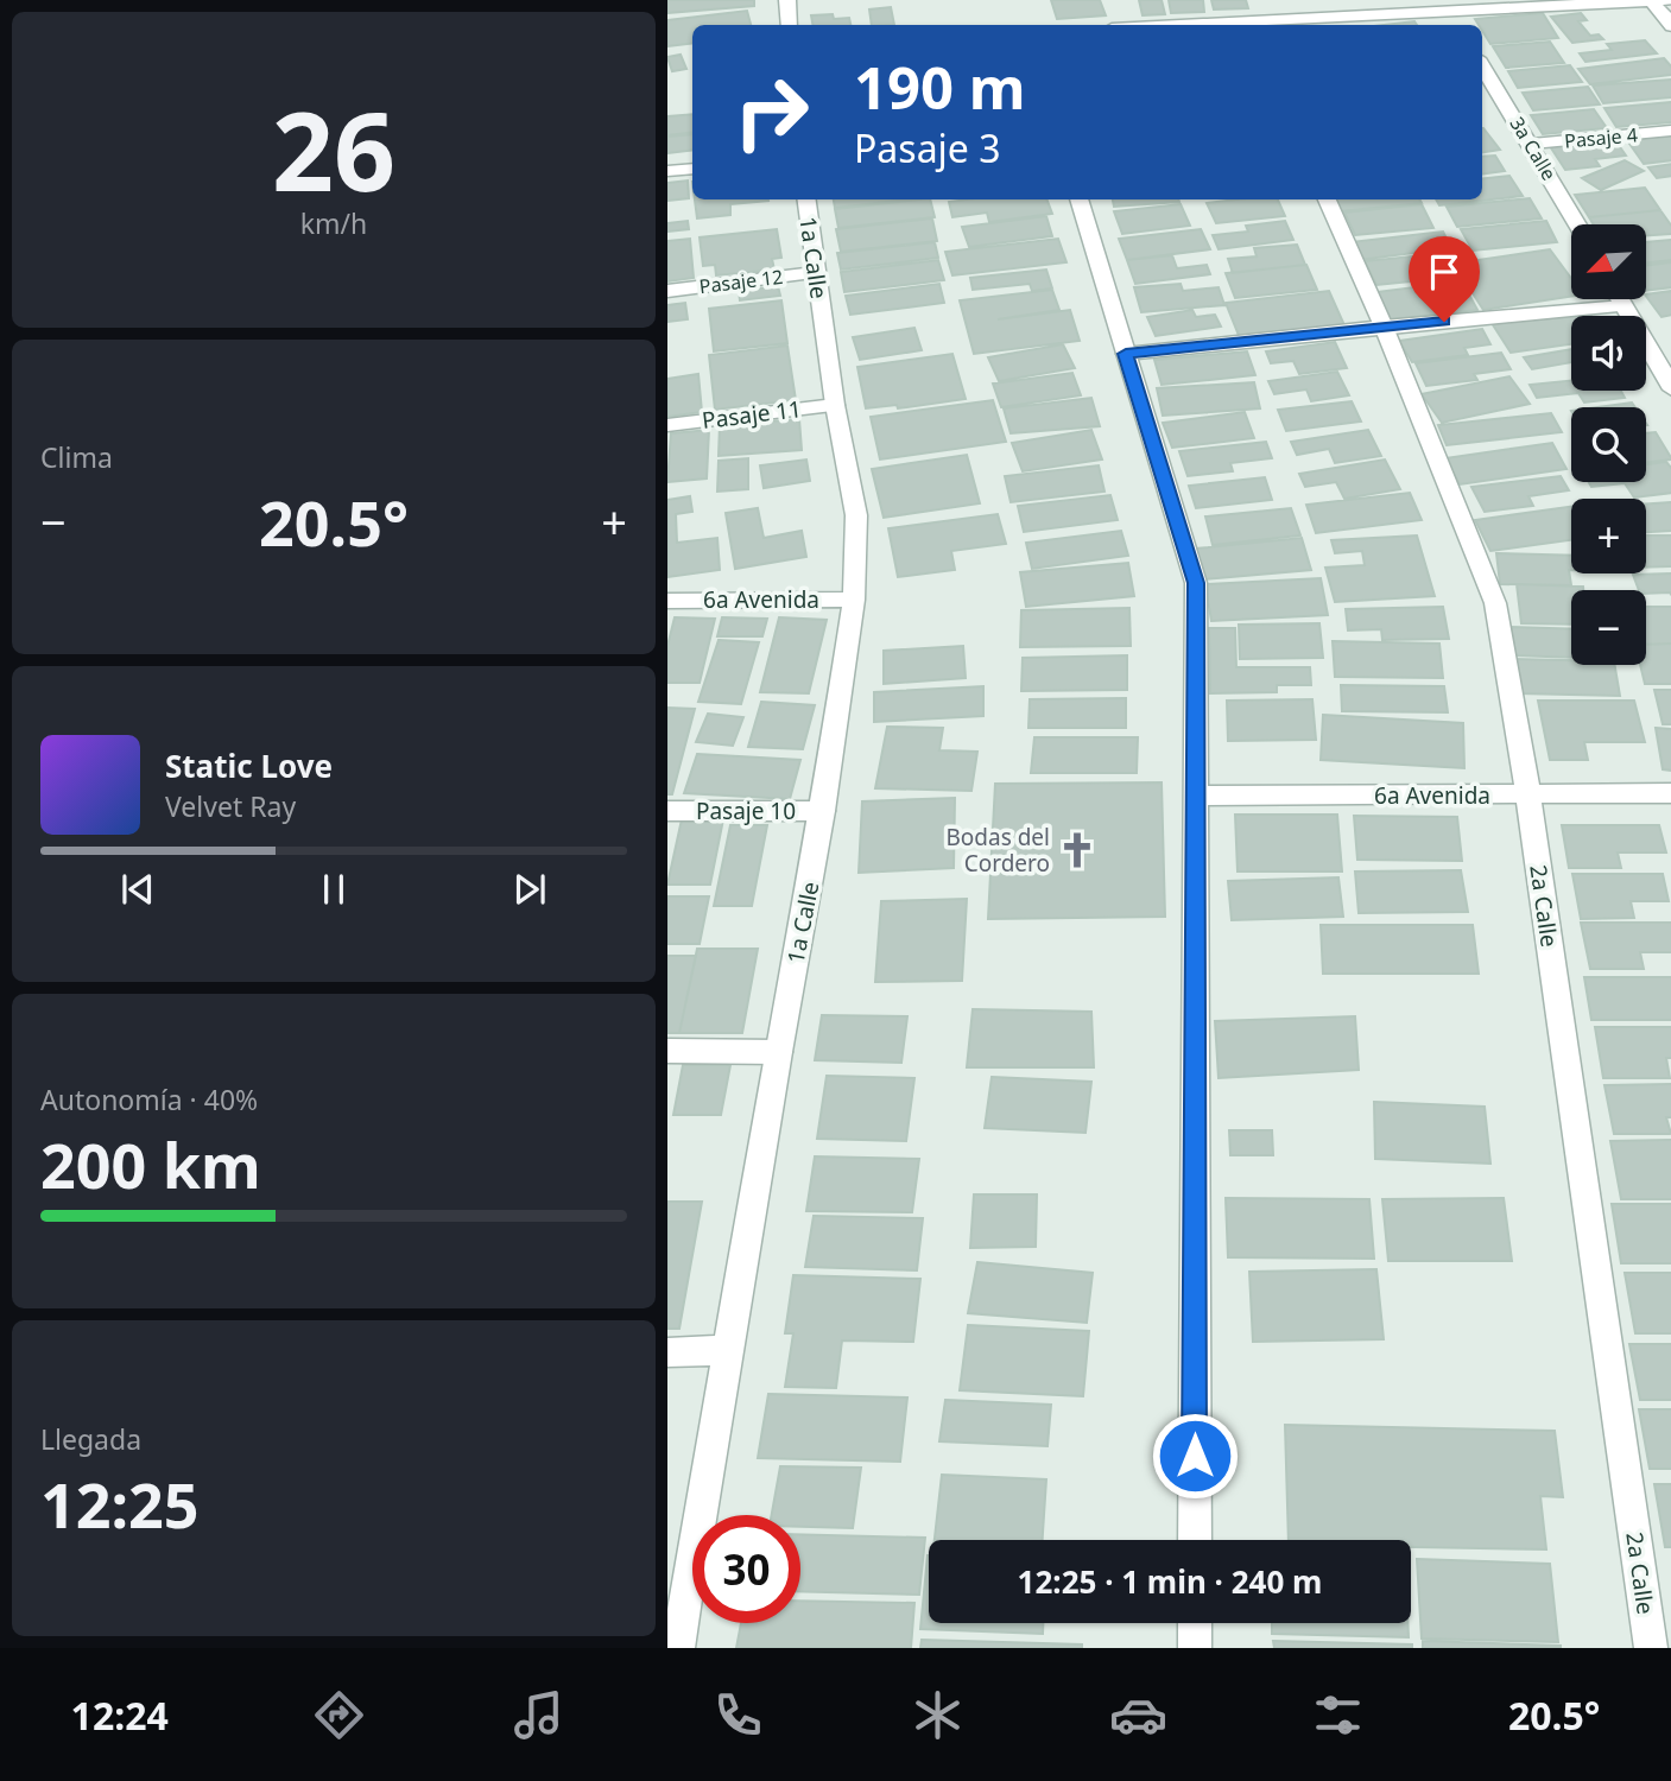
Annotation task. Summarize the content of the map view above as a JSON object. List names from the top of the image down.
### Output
{
  "streets": {
    "street": [
      "Pasaje 4",
      "3a Calle",
      "1a Calle",
      "Pasaje 12",
      "Pasaje 11",
      "6a Avenida",
      "Pasaje 10",
      "2a Calle"
    ]
  },
  "crossings": [
    ["Pasaje 4", "3a Calle"],
    ["1a Calle", "Pasaje 12"],
    ["1a Calle", "Pasaje 11"],
    ["1a Calle", "6a Avenida"],
    ["1a Calle", "Pasaje 10"],
    ["6a Avenida", "2a Calle"]
  ],
  "places": {
    "church": ["Bodas del Cordero"]
  },
  "north": "bottom left",
  "page": {
    "tile": [
      ["26", "km/h"],
      "Clima",
      ["Autonomía · 40%", "200 km"],
      ["Llegada", "12:25"]
    ],
    "turn": ["190 m", "Pasaje 3"],
    "map_buttons": ["+", "−"],
    "heat": ["−", "20.5°", "+"],
    "song": ["Static Love", "Velvet Ray"],
    "limit": "30",
    "trip": "12:25 · 1 min · 240 m",
    "tabs": ["12:24", "20.5°"]
  }
}
